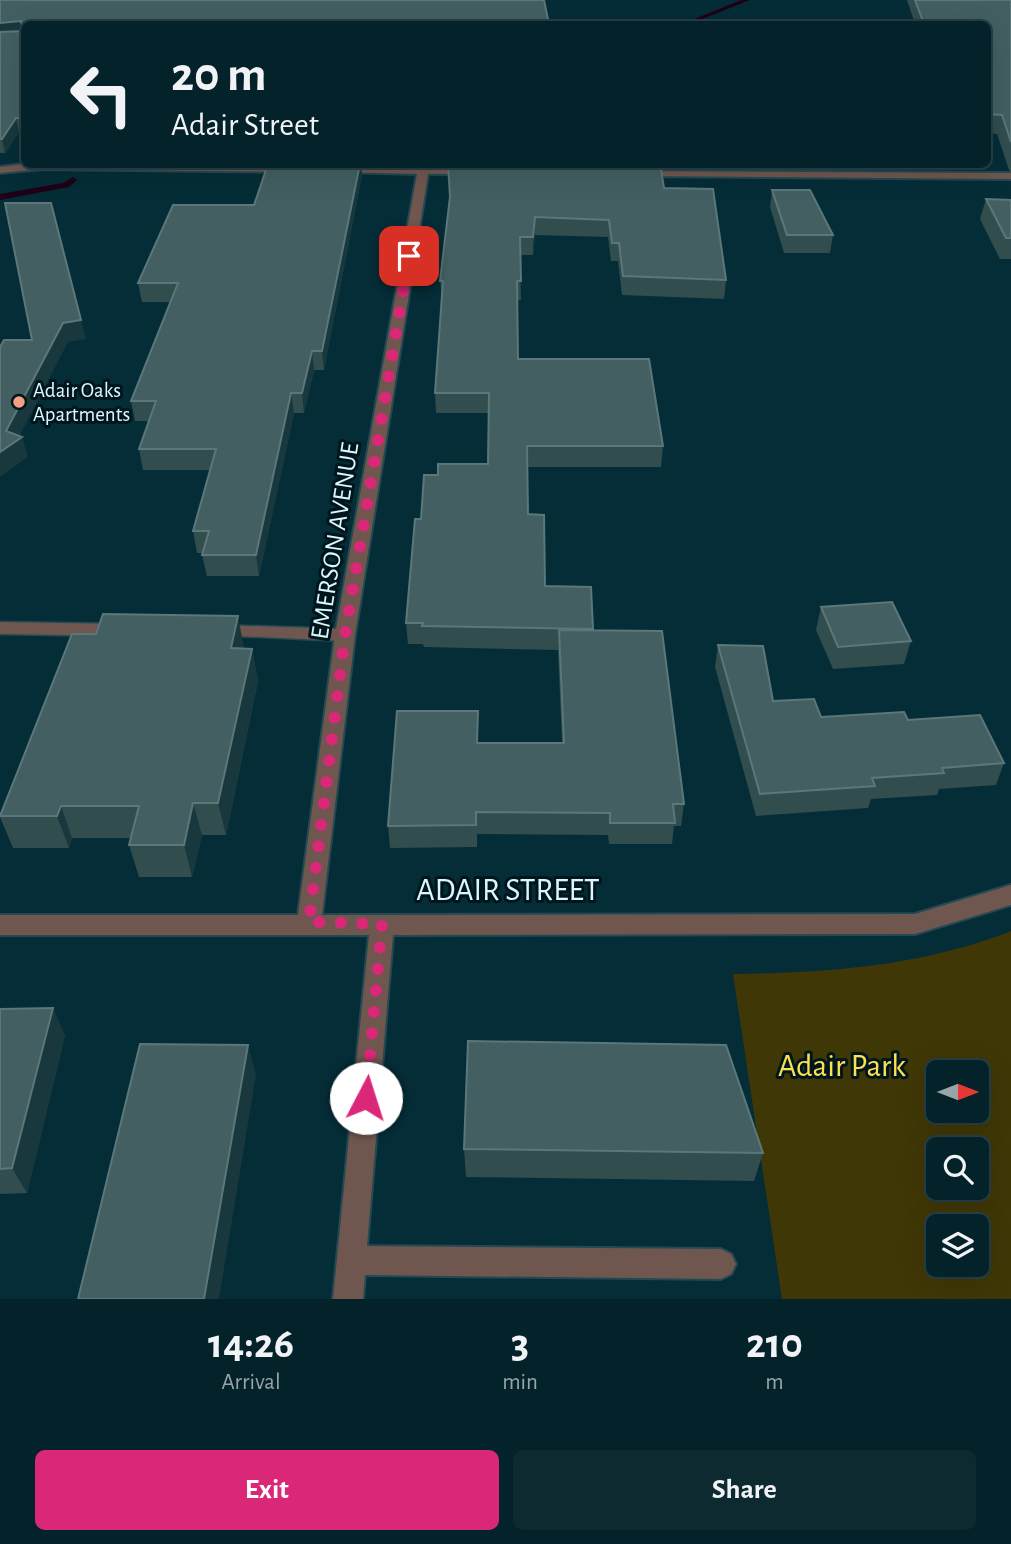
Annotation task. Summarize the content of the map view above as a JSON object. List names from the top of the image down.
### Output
{
  "streets": {
    "street": ["EMERSON AVENUE", "ADAIR STREET"]
  },
  "crossings": [
    ["EMERSON AVENUE", "ADAIR STREET"]
  ],
  "parks": ["Adair Park"],
  "places": ["Adair Oaks Apartments"],
  "north": "right",
  "page": {
    "turn": ["20 m", "Adair Street"],
    "eta": [
      "14:26",
      "Arrival",
      "3",
      "min",
      "210",
      "m"
    ],
    "buttons": ["Exit", "Share"]
  }
}
